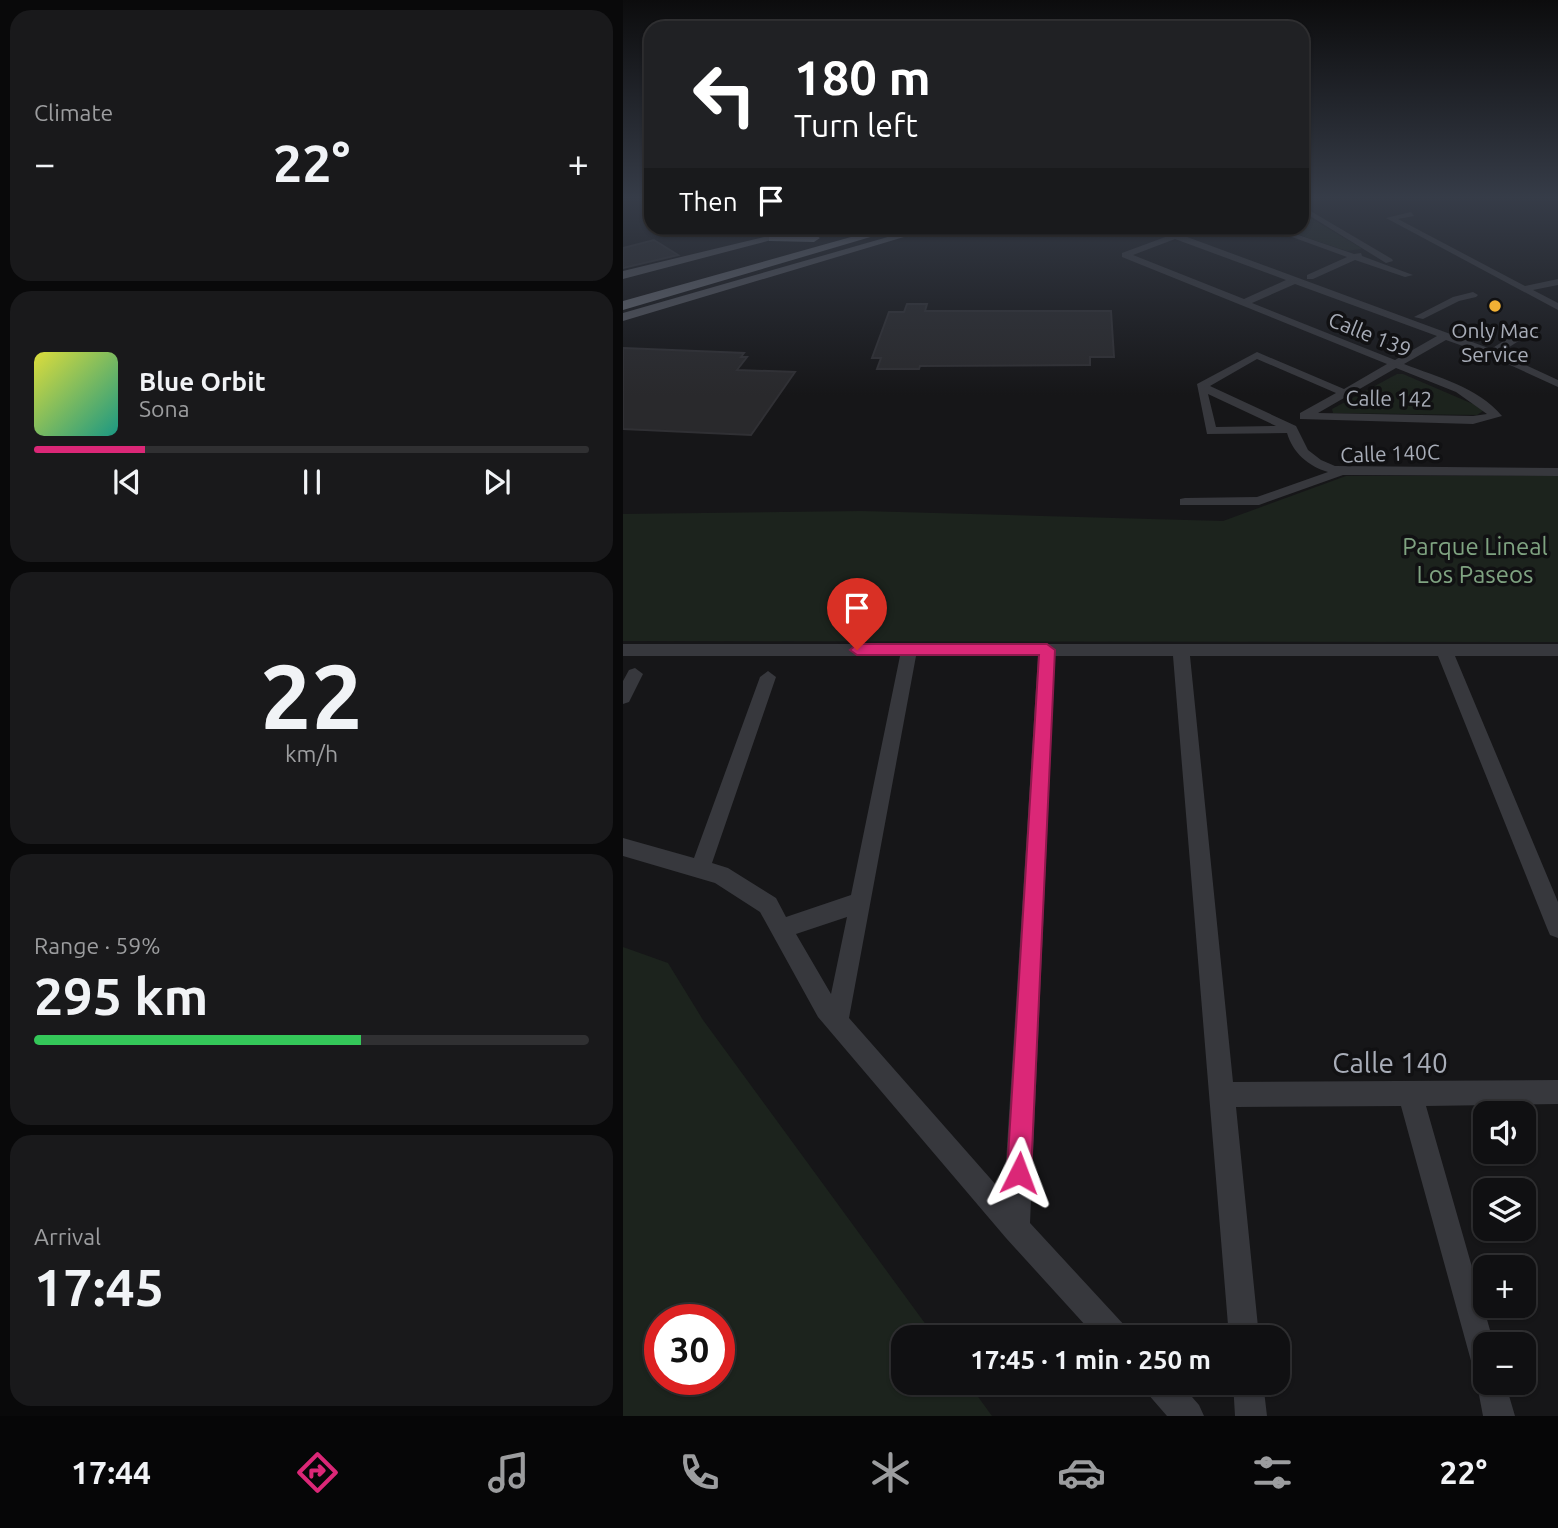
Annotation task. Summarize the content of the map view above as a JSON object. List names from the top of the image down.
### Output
{
  "streets": {
    "street": [
      "Calle 139",
      "Calle 142",
      "Calle 140C",
      "Calle 140"
    ]
  },
  "crossings": [
    ["Calle 139", "Calle 142"]
  ],
  "parks": ["Parque Lineal Los Paseos"],
  "places": ["Only Mac Service"],
  "page": {
    "tile": [
      "Climate",
      ["22", "km/h"],
      ["Range · 59%", "295 km"],
      ["Arrival", "17:45"]
    ],
    "turn": ["180 m", "Turn left"],
    "heat": ["−", "22°", "+"],
    "then": "Then",
    "song": ["Blue Orbit", "Sona"],
    "map_buttons": ["+", "−"],
    "limit": "30",
    "trip": "17:45 · 1 min · 250 m",
    "tabs": ["17:44", "22°"]
  }
}
